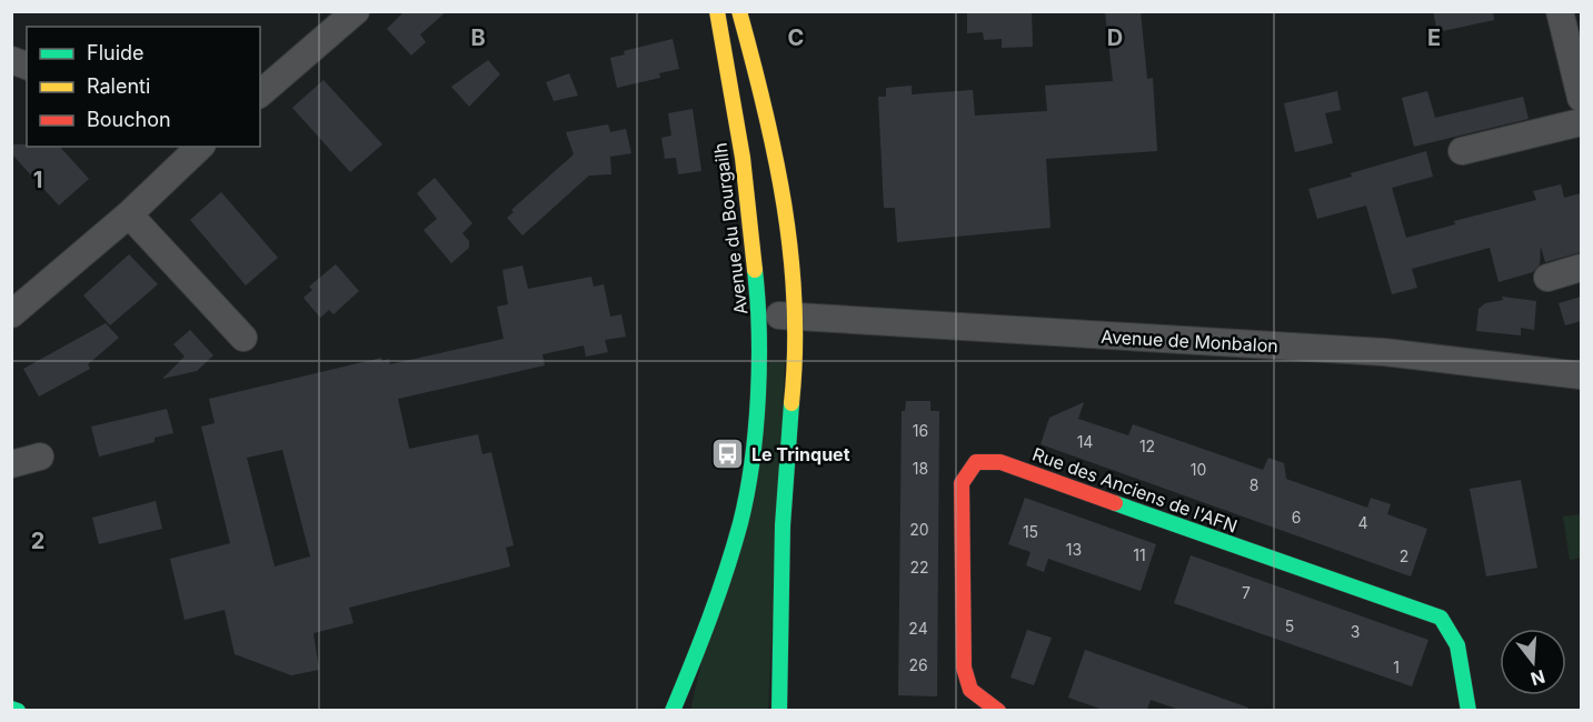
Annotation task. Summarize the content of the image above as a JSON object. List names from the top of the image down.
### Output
{
  "streets": {
    "main road": ["Avenue du Bourgailh", "Rue des Anciens de l'AFN"],
    "street": ["Avenue de Monbalon"]
  },
  "crossings": [
    ["Avenue du Bourgailh", "Avenue de Monbalon"]
  ],
  "places": {
    "bus stop": ["Le Trinquet"]
  },
  "house_numbers": [
    "16",
    "14",
    "12",
    "18",
    "10",
    "8",
    "6",
    "4",
    "20",
    "15",
    "13",
    "11",
    "2",
    "22",
    "7",
    "5",
    "24",
    "3",
    "26",
    "1"
  ],
  "legend": ["Fluide", "Ralenti", "Bouchon"],
  "north": "bottom",
  "grid": {
    "columns": [
      "B",
      "C",
      "D",
      "E"
    ],
    "rows": ["1", "2"]
  }
}
